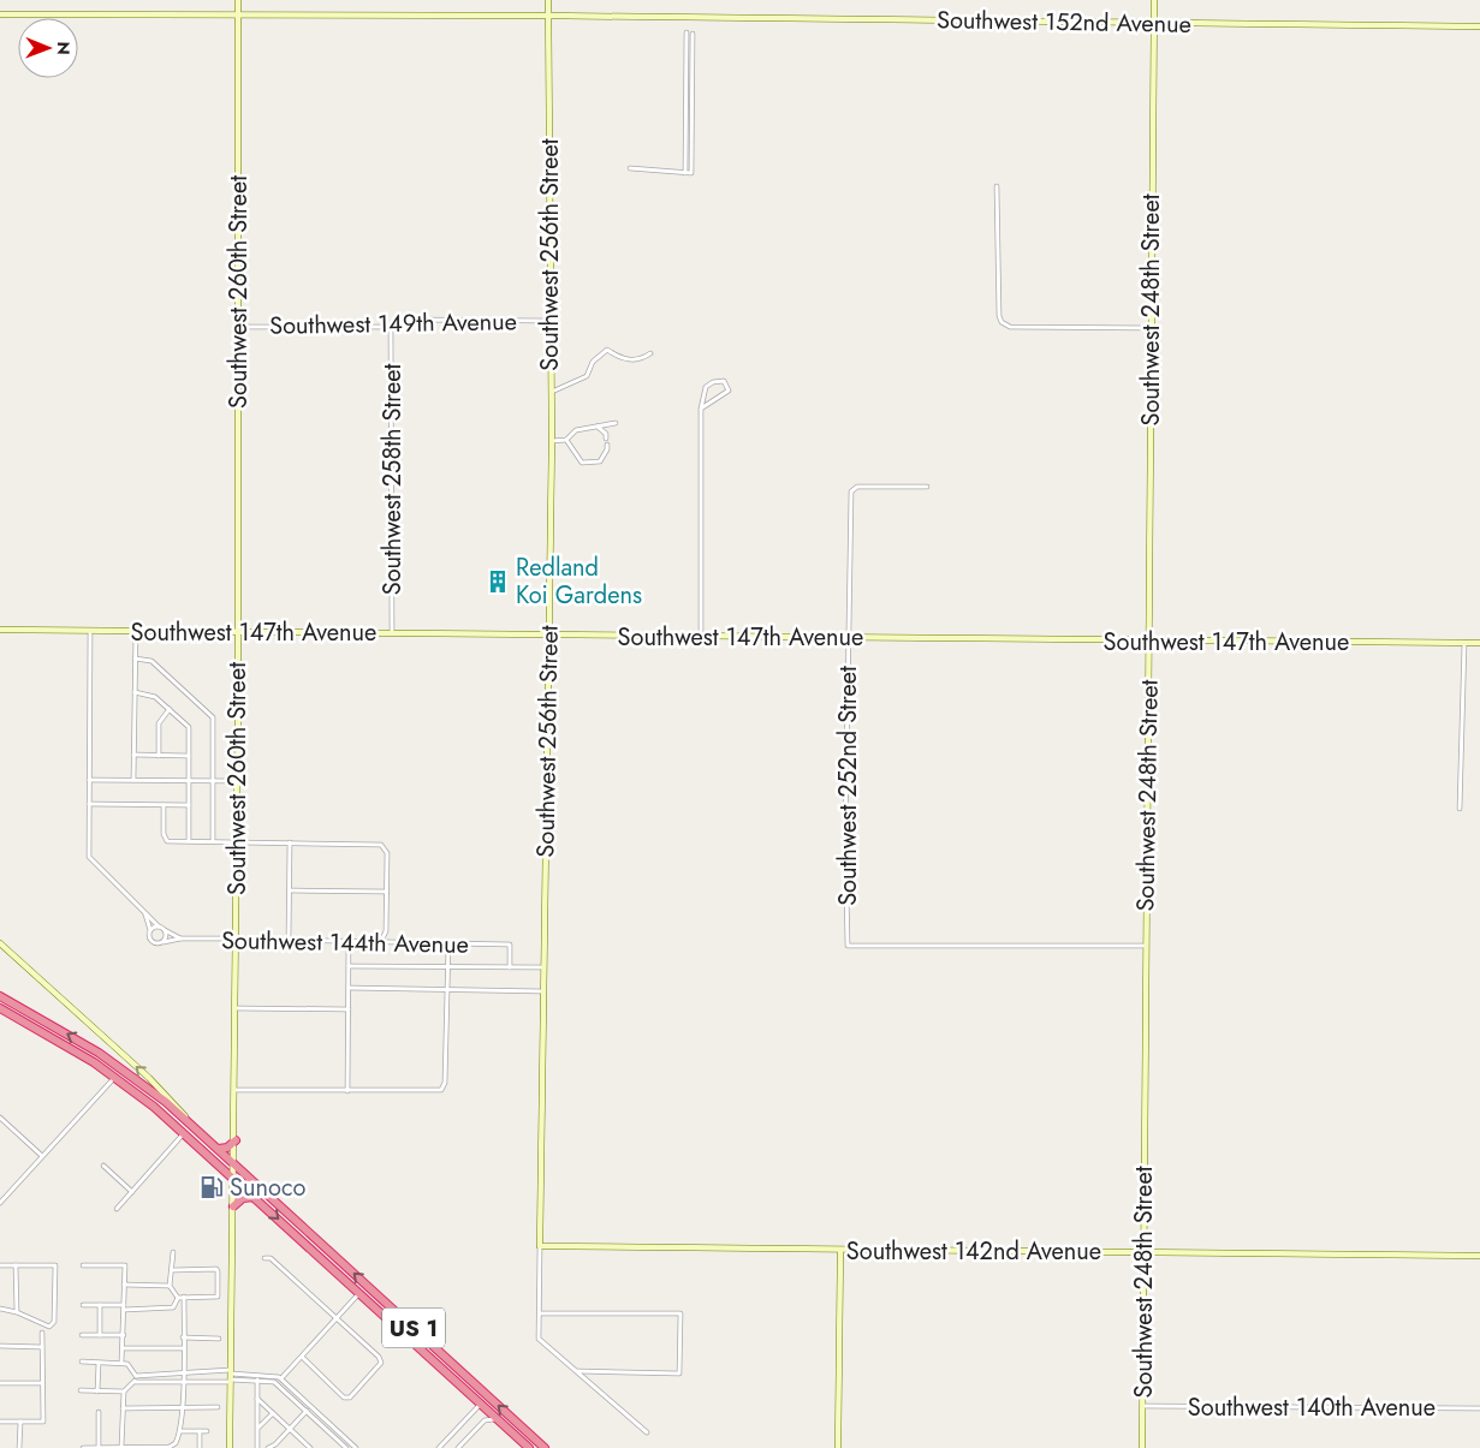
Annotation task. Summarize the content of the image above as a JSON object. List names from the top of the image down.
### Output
{
  "streets": {
    "highway": ["US 1"],
    "street": [
      "Southwest 152nd Avenue",
      "Southwest 256th Street",
      "Southwest 260th Street",
      "Southwest 248th Street",
      "Southwest 149th Avenue",
      "Southwest 258th Street",
      "Southwest 147th Avenue",
      "Southwest 252nd Street",
      "Southwest 144th Avenue",
      "Southwest 142nd Avenue",
      "Southwest 140th Avenue"
    ]
  },
  "crossings": [
    ["Southwest 152nd Avenue", "Southwest 256th Street"],
    ["Southwest 152nd Avenue", "Southwest 260th Street"],
    ["Southwest 152nd Avenue", "Southwest 248th Street"],
    ["Southwest 256th Street", "Southwest 149th Avenue"],
    ["Southwest 256th Street", "Southwest 147th Avenue"],
    ["Southwest 256th Street", "Southwest 142nd Avenue"],
    ["Southwest 260th Street", "Southwest 149th Avenue"],
    ["Southwest 260th Street", "Southwest 147th Avenue"],
    ["Southwest 260th Street", "Southwest 144th Avenue"],
    ["Southwest 260th Street", "US 1"],
    ["Southwest 248th Street", "Southwest 147th Avenue"],
    ["Southwest 248th Street", "Southwest 252nd Street"],
    ["Southwest 248th Street", "Southwest 142nd Avenue"],
    ["Southwest 248th Street", "Southwest 140th Avenue"],
    ["Southwest 149th Avenue", "Southwest 258th Street"],
    ["Southwest 258th Street", "Southwest 147th Avenue"],
    ["Southwest 147th Avenue", "Southwest 252nd Street"]
  ],
  "places": {
    "building": ["Redland Koi Gardens"],
    "fuel station": ["Sunoco"]
  },
  "north": "right"
}
